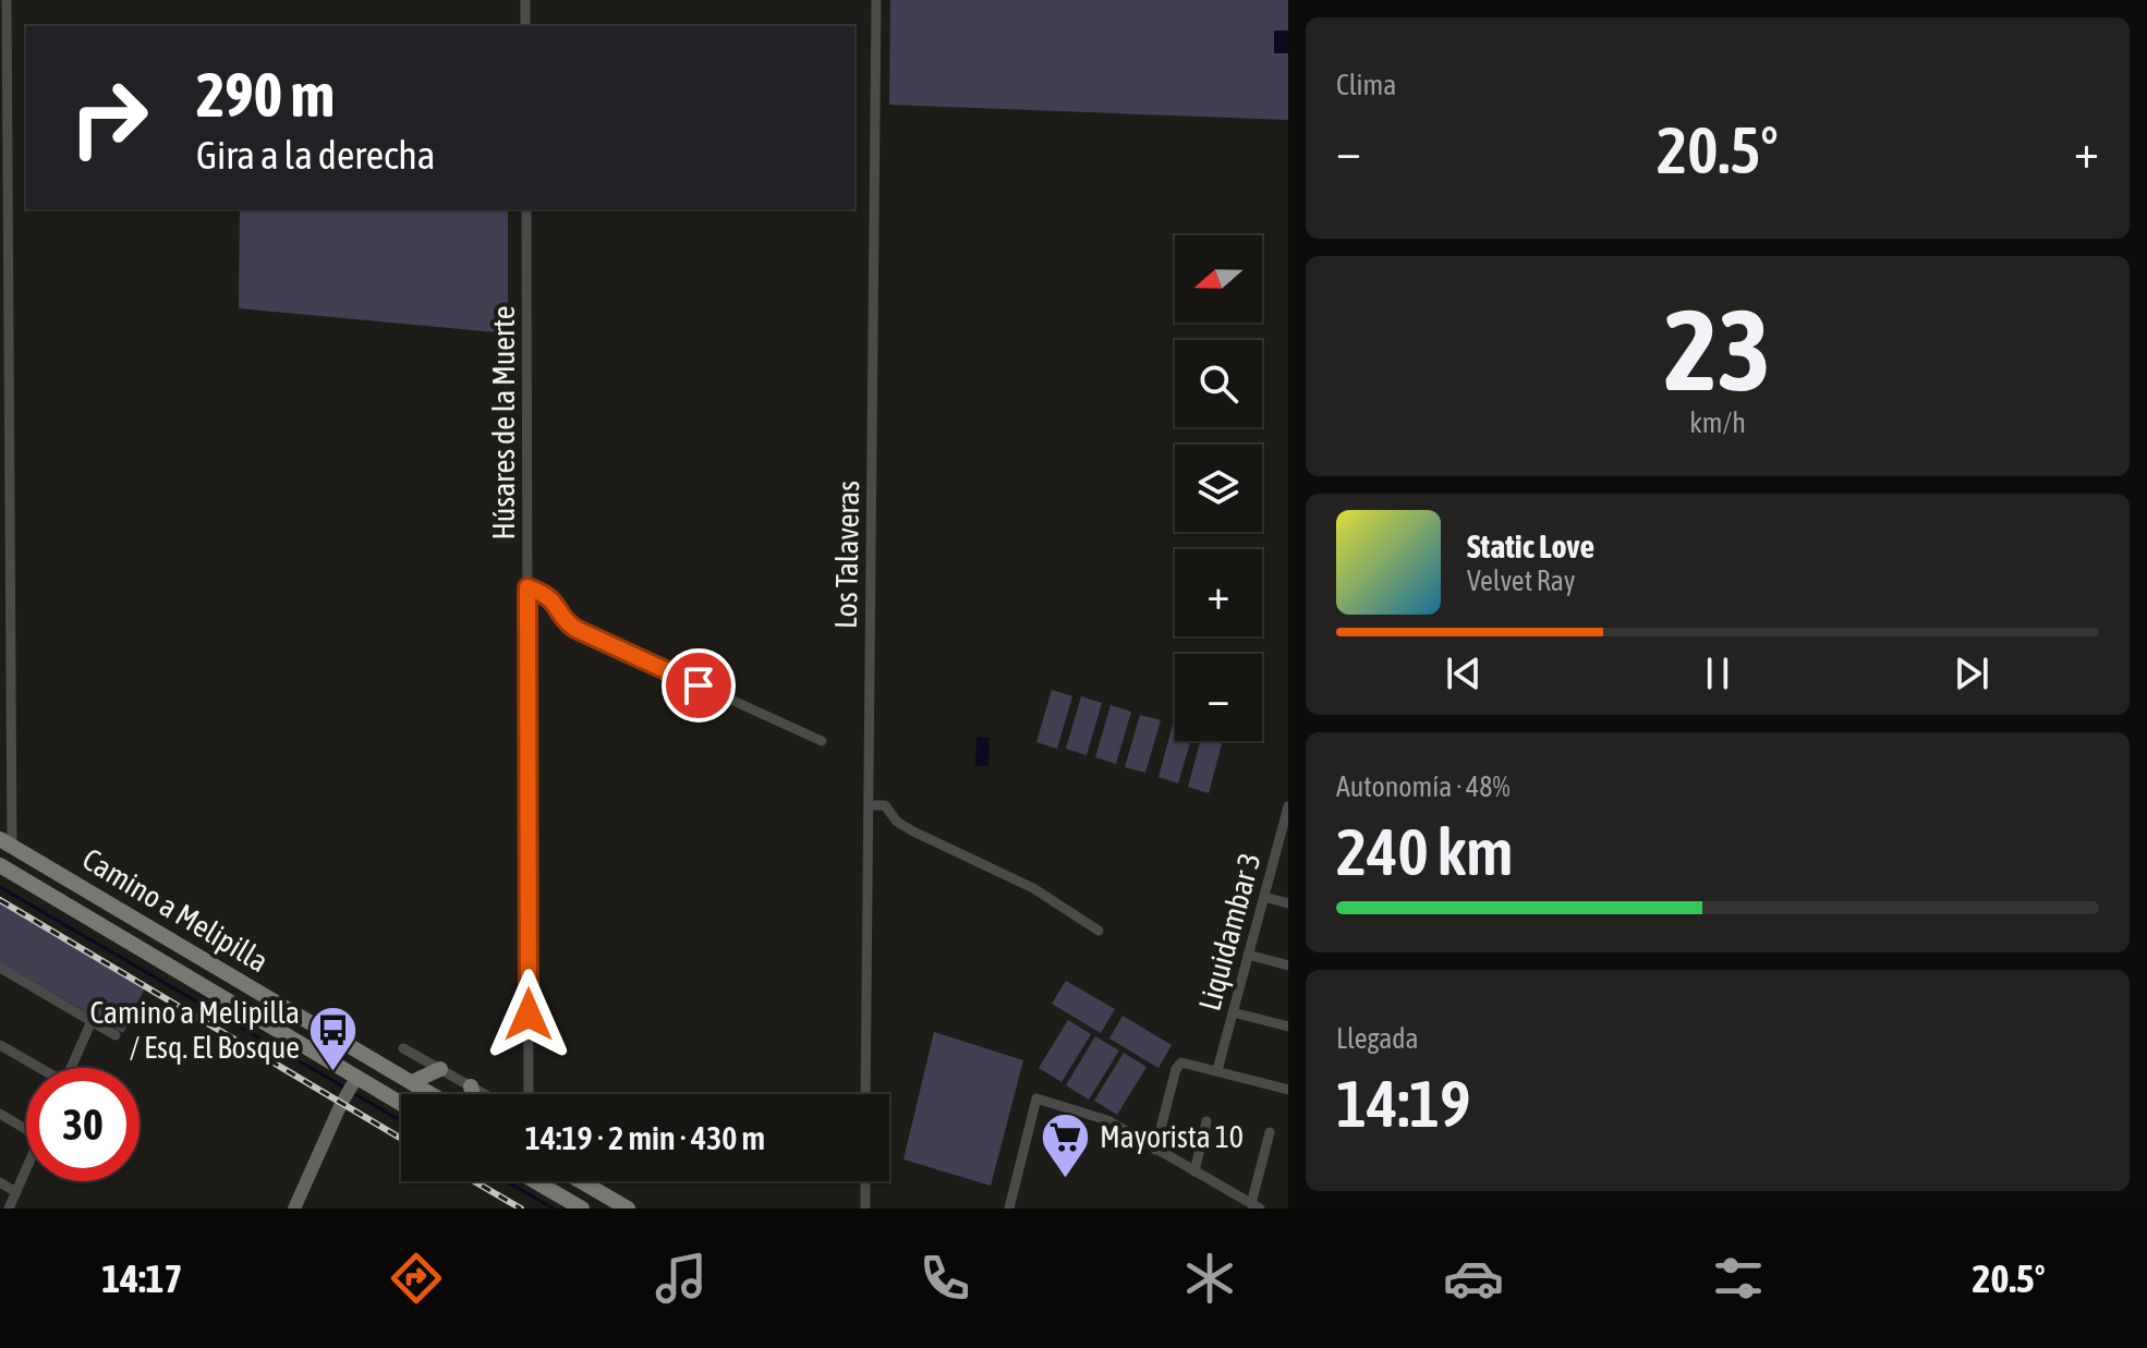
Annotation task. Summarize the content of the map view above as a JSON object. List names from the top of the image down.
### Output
{
  "streets": {
    "main road": ["Camino a Melipilla"],
    "street": ["Húsares de la Muerte", "Los Talaveras", "Liquidambar 3"]
  },
  "places": {
    "bus stop": ["Camino a Melipilla / Esq. El Bosque"],
    "supermarket": ["Mayorista 10"]
  },
  "north": "left",
  "page": {
    "tile": [
      "Clima",
      ["23", "km/h"],
      ["Autonomía · 48%", "240 km"],
      ["Llegada", "14:19"]
    ],
    "turn": ["290 m", "Gira a la derecha"],
    "heat": ["−", "20.5°", "+"],
    "map_buttons": ["+", "−"],
    "song": ["Static Love", "Velvet Ray"],
    "limit": "30",
    "trip": "14:19 · 2 min · 430 m",
    "tabs": ["14:17", "20.5°"]
  }
}
